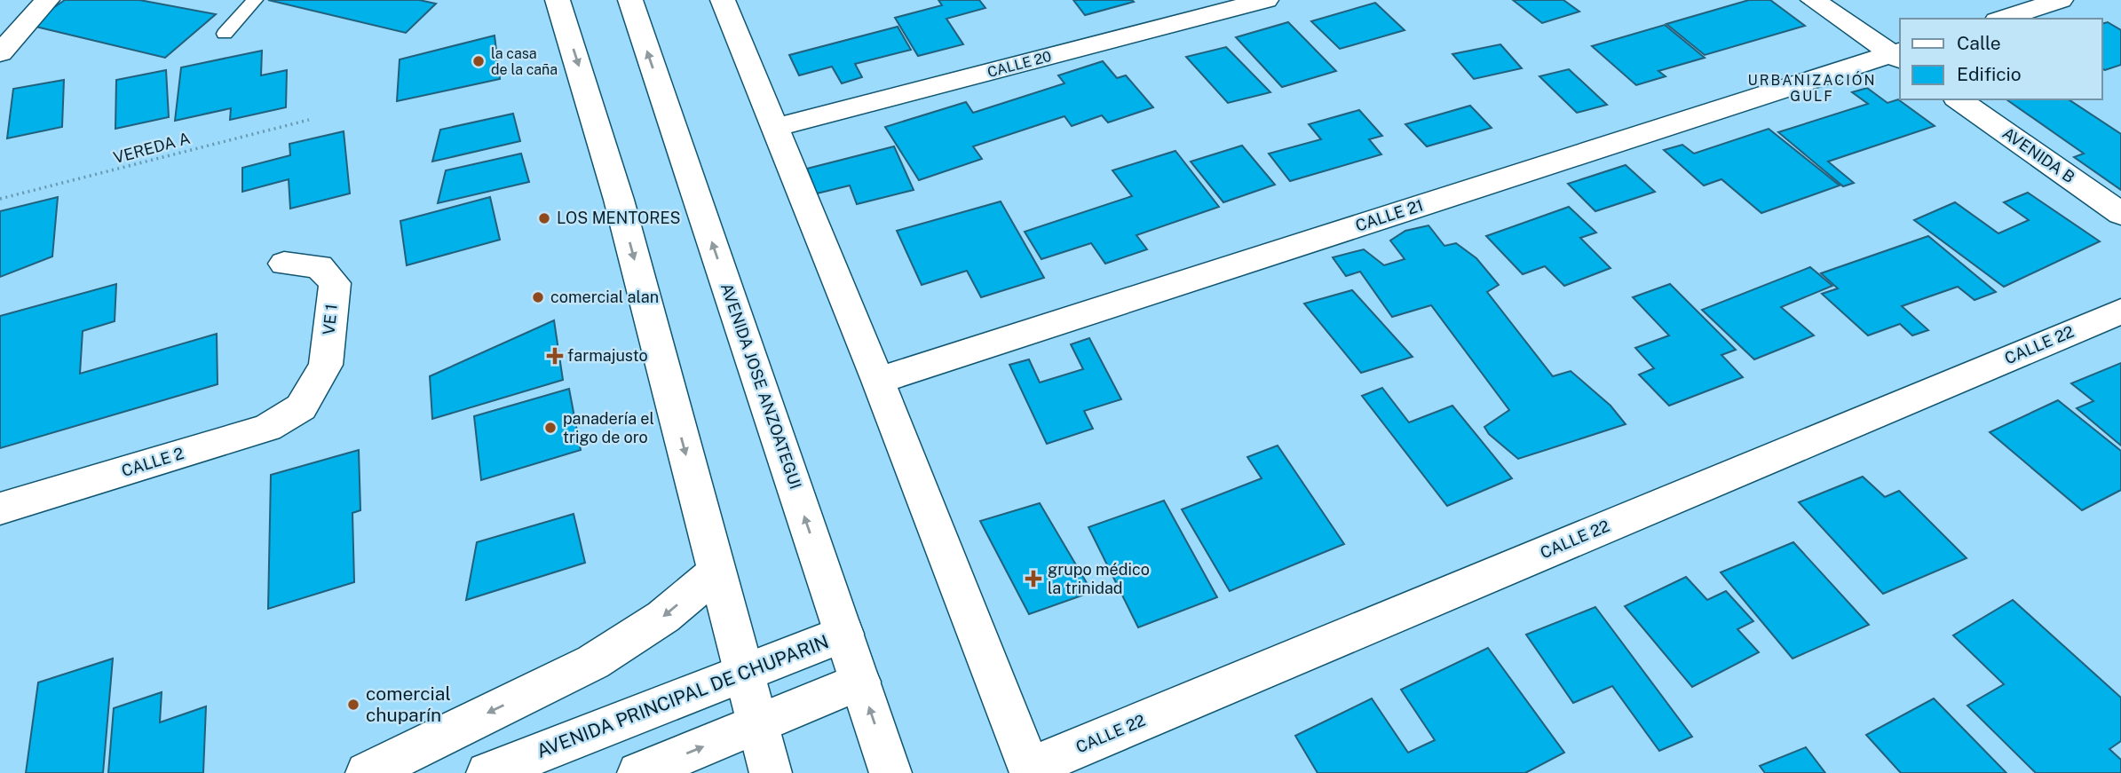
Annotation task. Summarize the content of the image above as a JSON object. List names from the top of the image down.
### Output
{
  "streets": {
    "street": [
      "CALLE 20",
      "AVENIDA B",
      "CALLE 21",
      "VE 1",
      "CALLE 22",
      "AVENIDA JOSE ANZOATEGUI",
      "CALLE 2",
      "AVENIDA PRINCIPAL DE CHUPARIN"
    ],
    "path": ["VEREDA A"]
  },
  "crossings": [
    ["VE 1", "CALLE 2"],
    ["AVENIDA JOSE ANZOATEGUI", "AVENIDA PRINCIPAL DE CHUPARIN"]
  ],
  "districts": ["URBANIZACIÓN GULF"],
  "places": {
    "other": [
      "la casa de la caña",
      "LOS MENTORES",
      "comercial alan",
      "panadería el trigo de oro",
      "comercial chuparín"
    ],
    "health": ["farmajusto", "grupo médico la trinidad"]
  },
  "legend": ["Calle", "Edificio"]
}
